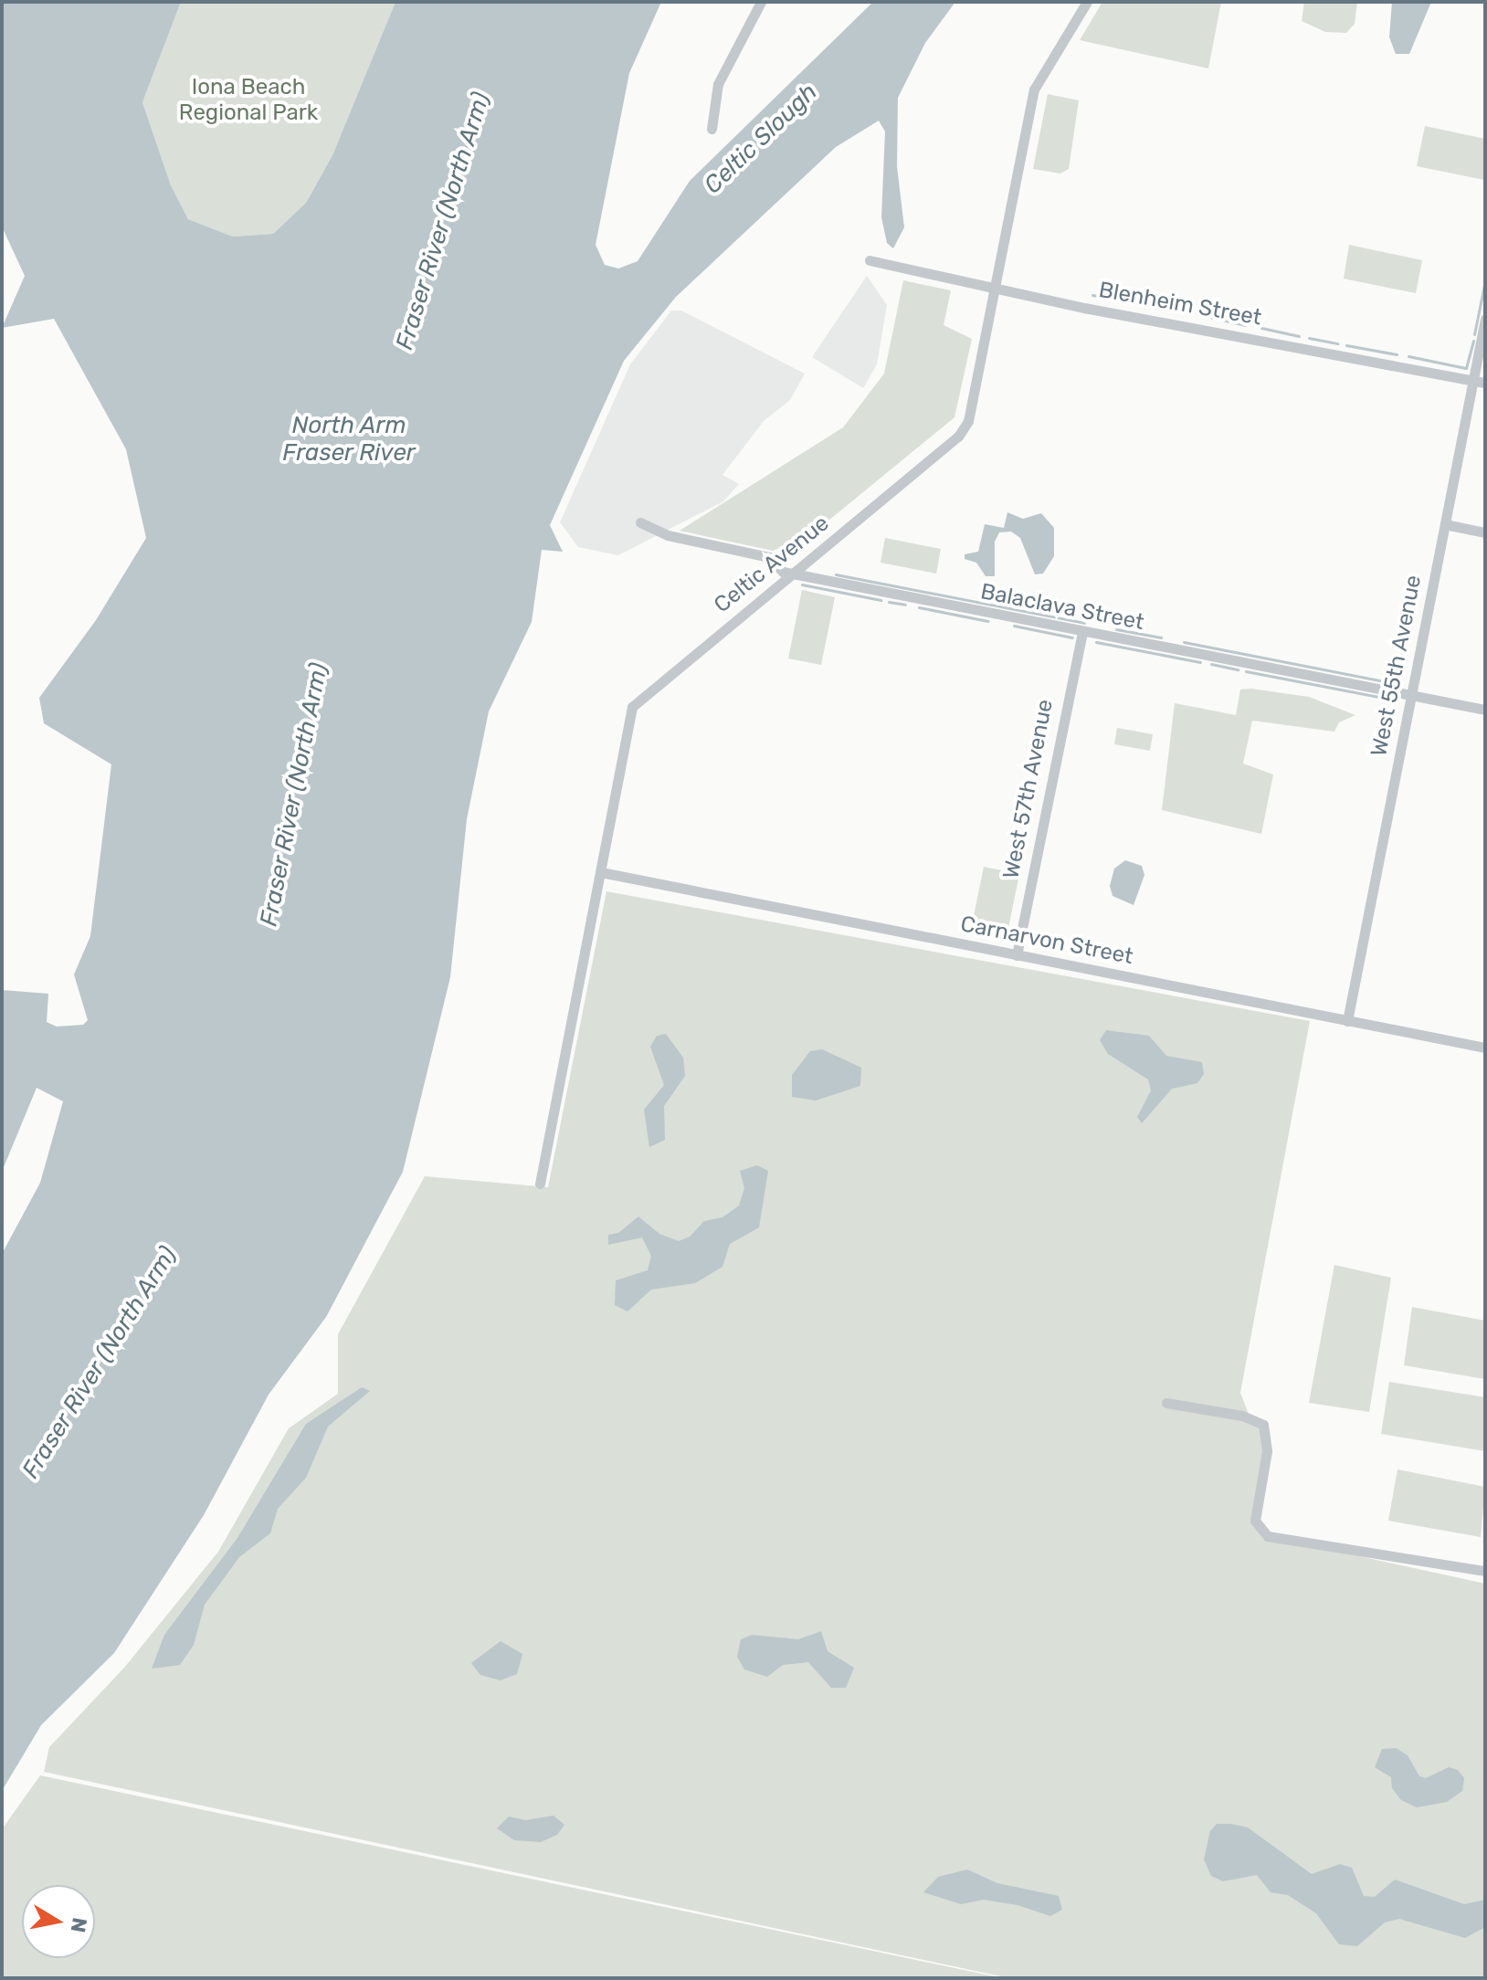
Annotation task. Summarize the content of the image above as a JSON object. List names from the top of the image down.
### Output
{
  "streets": {
    "street": [
      "Blenheim Street",
      "Celtic Avenue",
      "Balaclava Street",
      "West 55th Avenue",
      "West 57th Avenue",
      "Carnarvon Street"
    ]
  },
  "crossings": [
    ["Blenheim Street", "Celtic Avenue"],
    ["Blenheim Street", "West 55th Avenue"],
    ["Celtic Avenue", "Balaclava Street"],
    ["Celtic Avenue", "Carnarvon Street"],
    ["Balaclava Street", "West 55th Avenue"],
    ["Balaclava Street", "West 57th Avenue"],
    ["West 55th Avenue", "Carnarvon Street"],
    ["West 57th Avenue", "Carnarvon Street"]
  ],
  "water": ["Celtic Slough", "Fraser River (North Arm)", "North Arm Fraser River"],
  "parks": ["Iona Beach Regional Park"],
  "north": "right"
}
